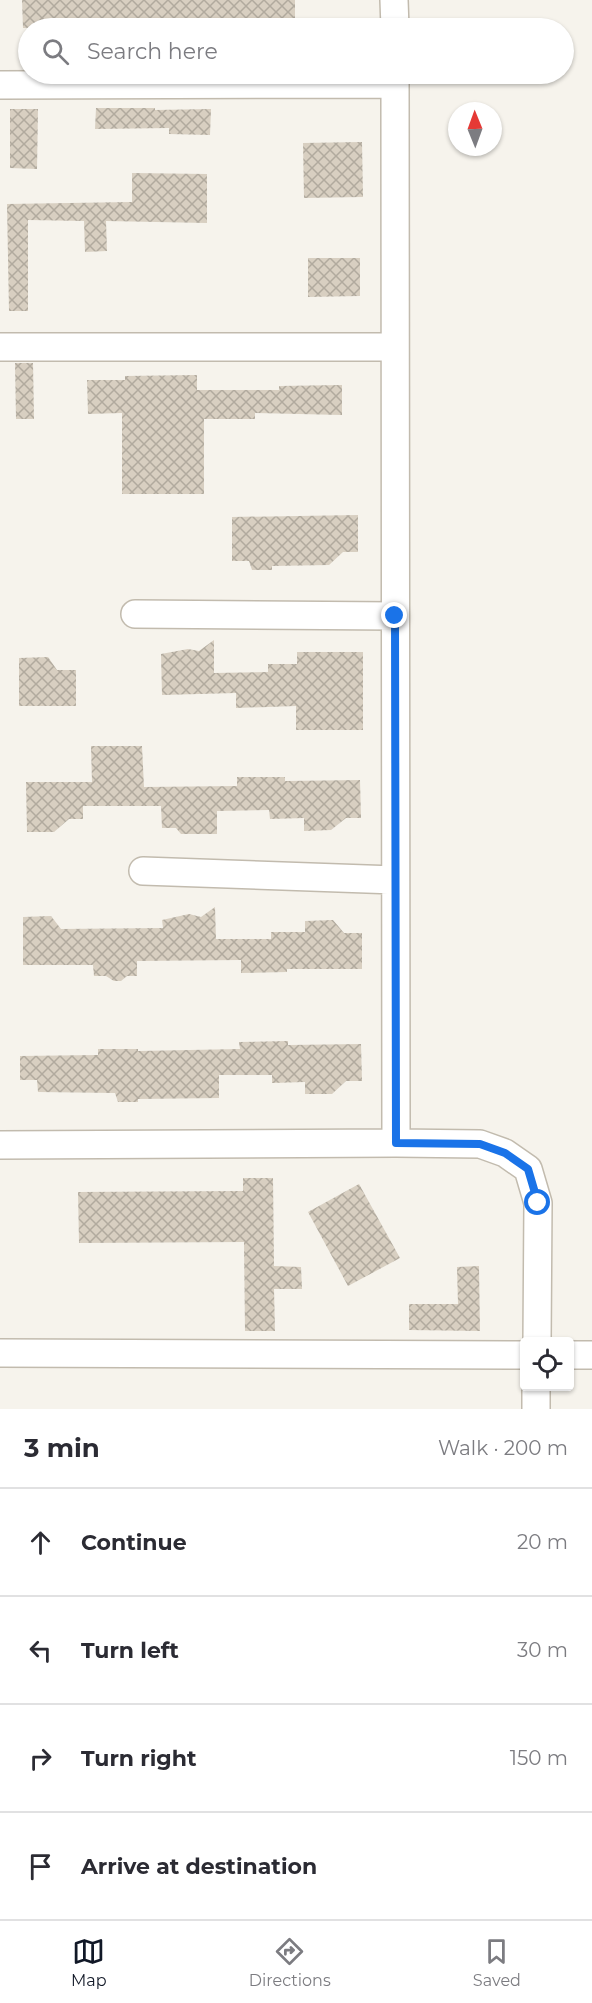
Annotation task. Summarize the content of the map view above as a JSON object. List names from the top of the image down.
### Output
{
  "north": "top",
  "page": {
    "search": "Search here",
    "heading": ["3 min", "Walk · 200 m"],
    "list": [
      ["Continue", "20 m"],
      ["Turn left", "30 m"],
      ["Turn right", "150 m"],
      "Arrive at destination"
    ],
    "nav": ["Map", "Directions", "Saved"]
  }
}
